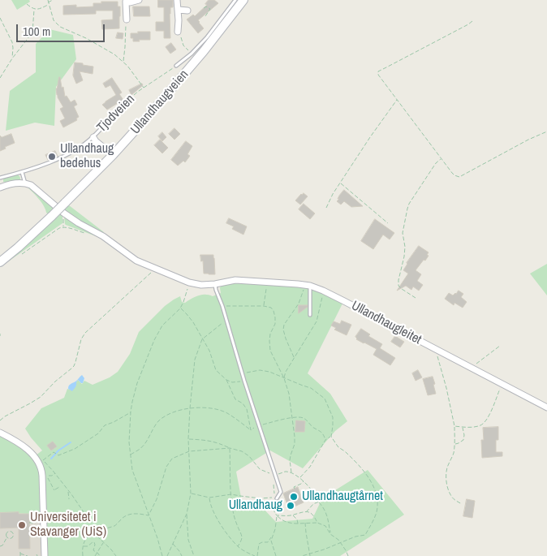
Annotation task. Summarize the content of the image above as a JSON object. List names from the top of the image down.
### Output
{
  "streets": {
    "main road": ["Ullandhaugveien"],
    "street": ["Tjodveien", "Ullandhaugleitet"]
  },
  "crossings": [
    ["Ullandhaugveien", "Tjodveien"]
  ],
  "places": [
    "Ullandhaug bedehus",
    "Ullandhaugtårnet",
    "Ullandhaug",
    "Universitetet i Stavanger (UiS)"
  ],
  "scale_bar": "100 m"
}
